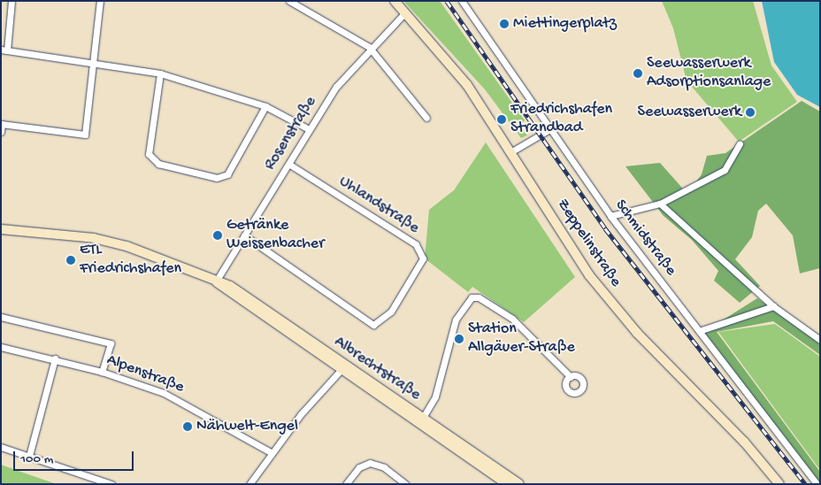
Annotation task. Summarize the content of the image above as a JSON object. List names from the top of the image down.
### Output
{
  "streets": {
    "main road": ["Zeppelinstraße", "Albrechtstraße"],
    "street": [
      "Rosenstraße",
      "Uhlandstraße",
      "Schmidstraße",
      "Alpenstraße"
    ]
  },
  "crossings": [
    ["Rosenstraße", "Uhlandstraße"],
    ["Rosenstraße", "Zeppelinstraße"],
    ["Rosenstraße", "Albrechtstraße"]
  ],
  "places": [
    "Miettingerplatz",
    "Seewasserwerk Adsorptionsanlage",
    "Seewasserwerk",
    "Friedrichshafen Strandbad",
    "Getränke Weissenbacher",
    "ETL Friedrichshafen",
    "Station Allgäuer-Straße",
    "Nähwelt-Engel"
  ],
  "scale_bar": "100 m"
}
